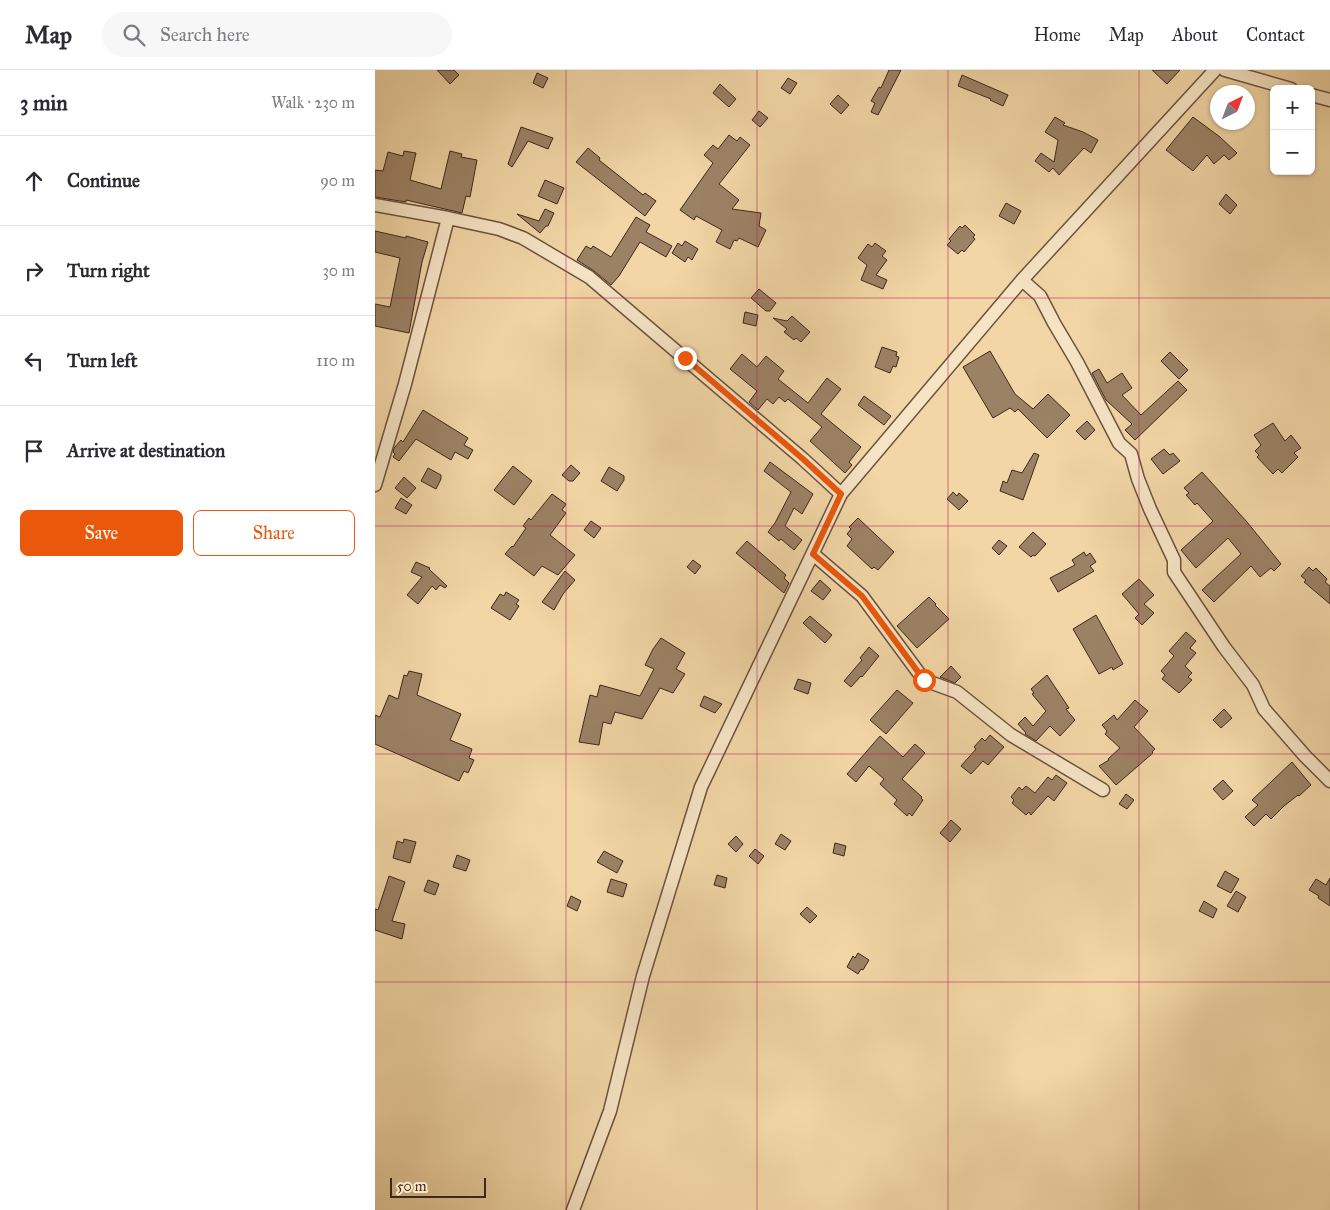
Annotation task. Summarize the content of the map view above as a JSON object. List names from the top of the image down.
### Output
{
  "scale_bar": "50 m",
  "north": "top right",
  "page": {
    "header": "Map",
    "search": "Search here",
    "nav": [
      "Home",
      "Map",
      "About",
      "Contact"
    ],
    "heading": ["3 min", "Walk · 230 m"],
    "map_buttons": ["+", "−"],
    "list": [
      ["Continue", "90 m"],
      ["Turn right", "30 m"],
      ["Turn left", "110 m"],
      "Arrive at destination"
    ],
    "buttons": ["Save", "Share"],
    "scale": "50 m"
  }
}
